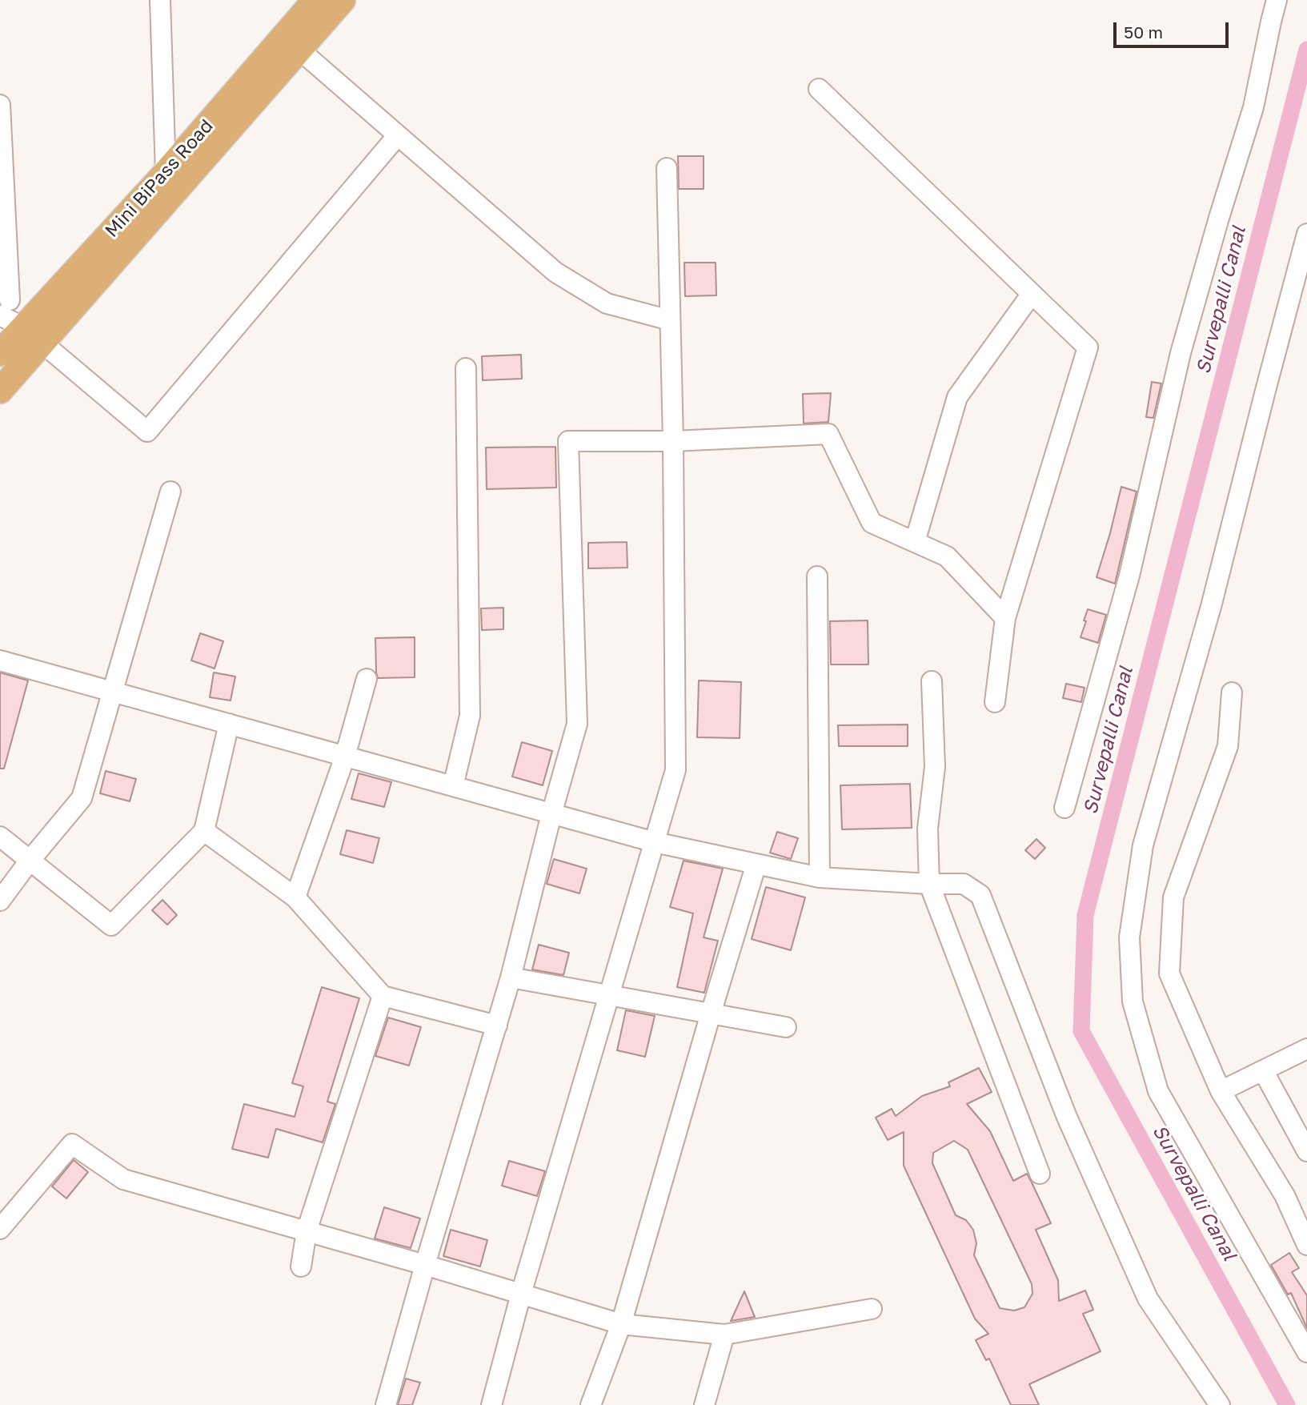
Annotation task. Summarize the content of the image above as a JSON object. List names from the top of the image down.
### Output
{
  "streets": {
    "main road": ["Mini BiPass Road"]
  },
  "water": ["Survepalli Canal"],
  "scale_bar": "50 m"
}
